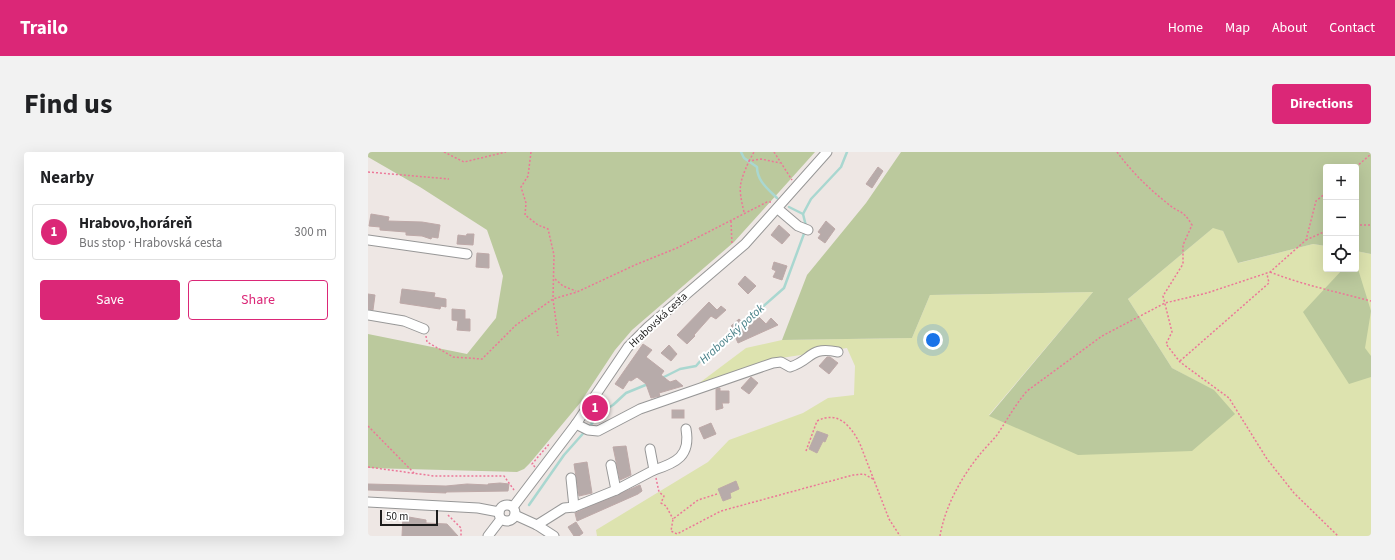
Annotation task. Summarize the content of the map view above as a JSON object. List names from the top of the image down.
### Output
{
  "streets": {
    "street": ["Hrabovská cesta"]
  },
  "water": ["Hrabovský potok"],
  "scale_bar": "50 m",
  "page": {
    "header": "Trailo",
    "nav": [
      "Home",
      "Map",
      "About",
      "Contact"
    ],
    "title": "Find us",
    "buttons": [
      "Directions",
      ["Save", "Share"]
    ],
    "heading": "Nearby",
    "map_buttons": ["+", "−"],
    "list": [
      {
        "mark": "1",
        "name": "Hrabovo,horáreň",
        "note": "Bus stop · Hrabovská cesta",
        "value": "300 m"
      }
    ],
    "pins": "1",
    "scale": "50 m"
  }
}
